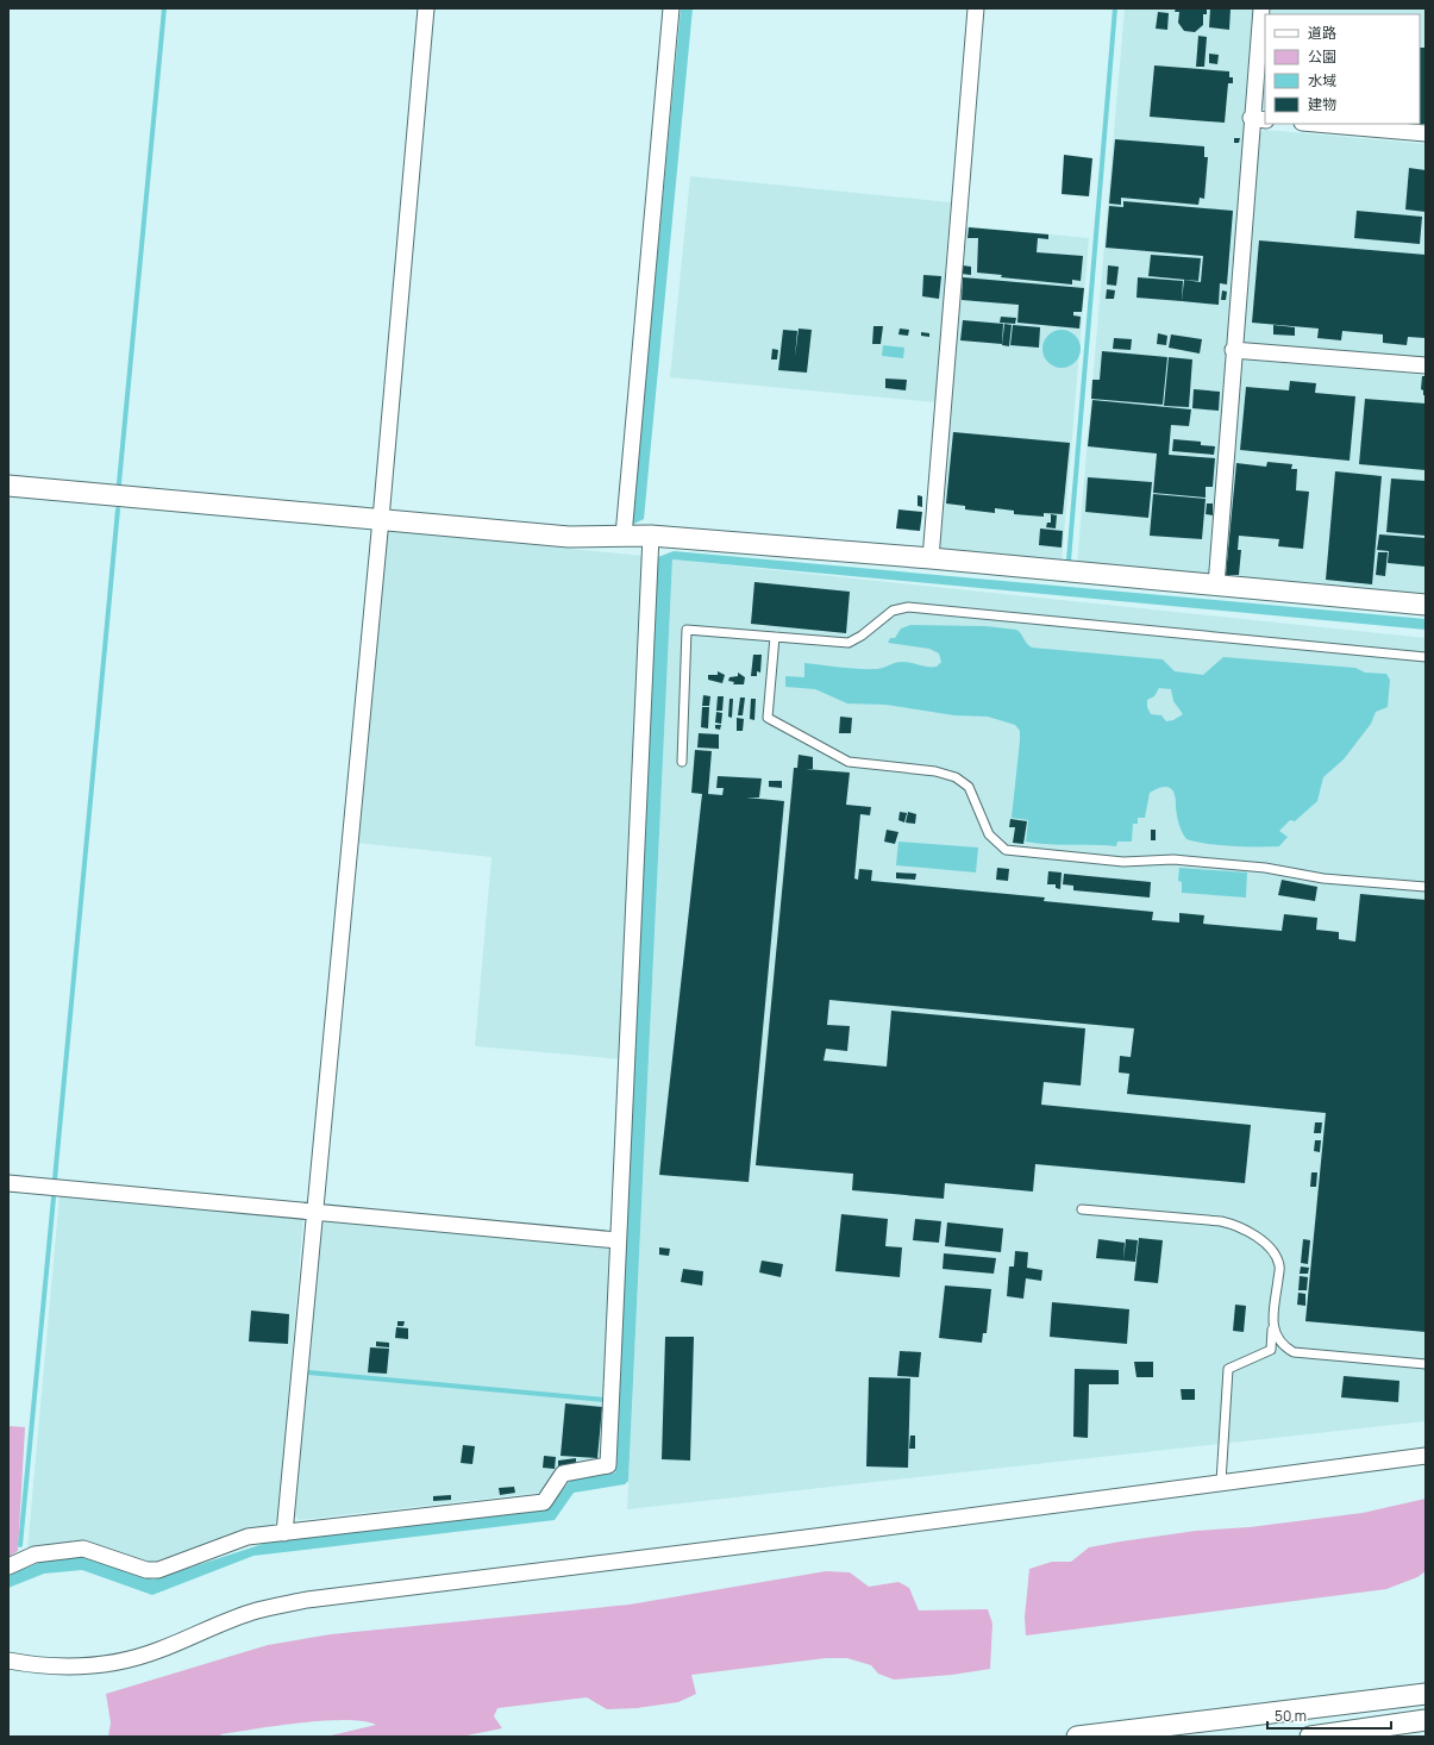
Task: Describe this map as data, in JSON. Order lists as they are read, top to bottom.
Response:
{
  "legend": [
    "道路",
    "公園",
    "水域",
    "建物"
  ],
  "scale_bar": "50 m"
}
